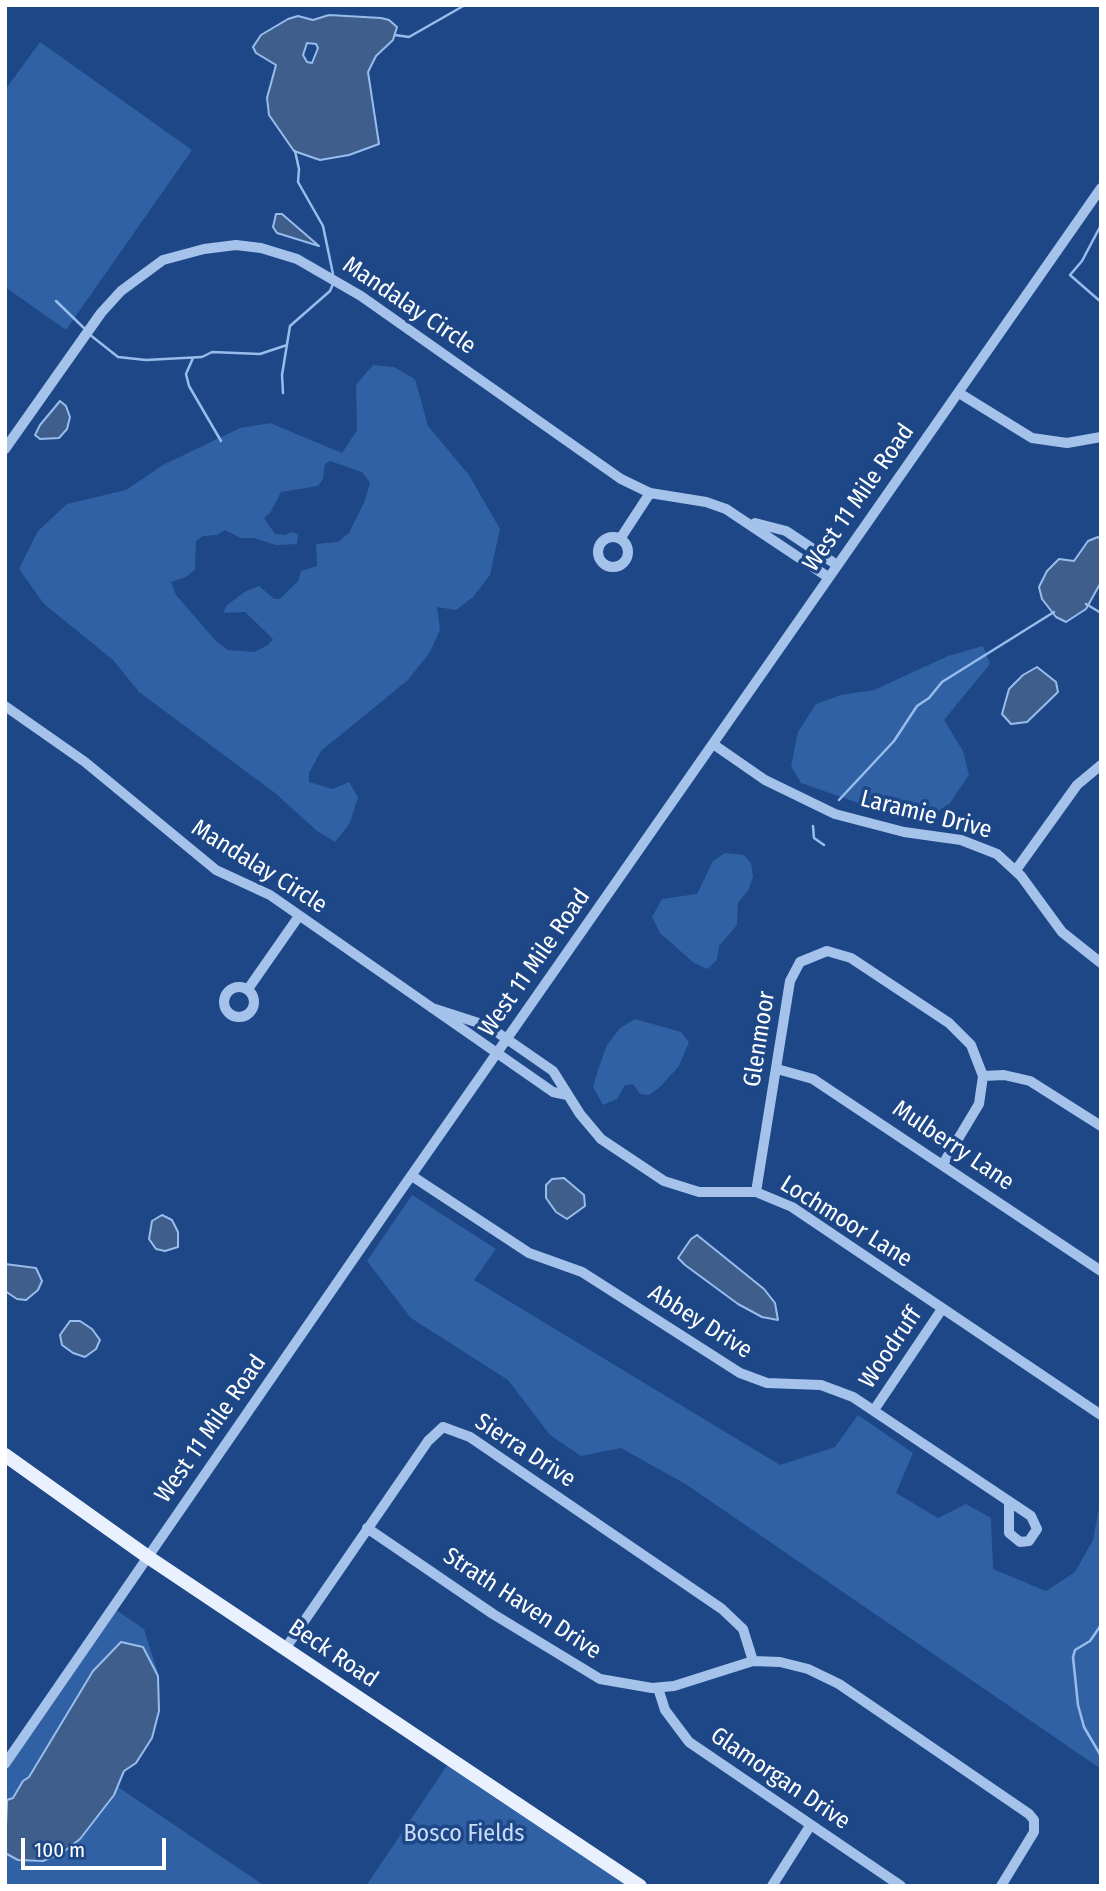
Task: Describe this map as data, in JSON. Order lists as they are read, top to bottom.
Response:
{
  "streets": {
    "main road": ["Beck Road"],
    "street": [
      "Mandalay Circle",
      "West 11 Mile Road",
      "Laramie Drive",
      "Glenmoor",
      "Mulberry Lane",
      "Lochmoor Lane",
      "Abbey Drive",
      "Woodruff",
      "Sierra Drive",
      "Strath Haven Drive",
      "Glamorgan Drive"
    ]
  },
  "crossings": [
    ["Mandalay Circle", "West 11 Mile Road"],
    ["Mandalay Circle", "Lochmoor Lane"],
    ["West 11 Mile Road", "Laramie Drive"],
    ["West 11 Mile Road", "Lochmoor Lane"],
    ["West 11 Mile Road", "Abbey Drive"],
    ["West 11 Mile Road", "Beck Road"],
    ["Glenmoor", "Mulberry Lane"],
    ["Glenmoor", "Lochmoor Lane"],
    ["Lochmoor Lane", "Woodruff"],
    ["Abbey Drive", "Woodruff"],
    ["Sierra Drive", "Strath Haven Drive"],
    ["Sierra Drive", "Beck Road"],
    ["Strath Haven Drive", "Glamorgan Drive"]
  ],
  "parks": ["Bosco Fields"],
  "scale_bar": "100 m"
}
